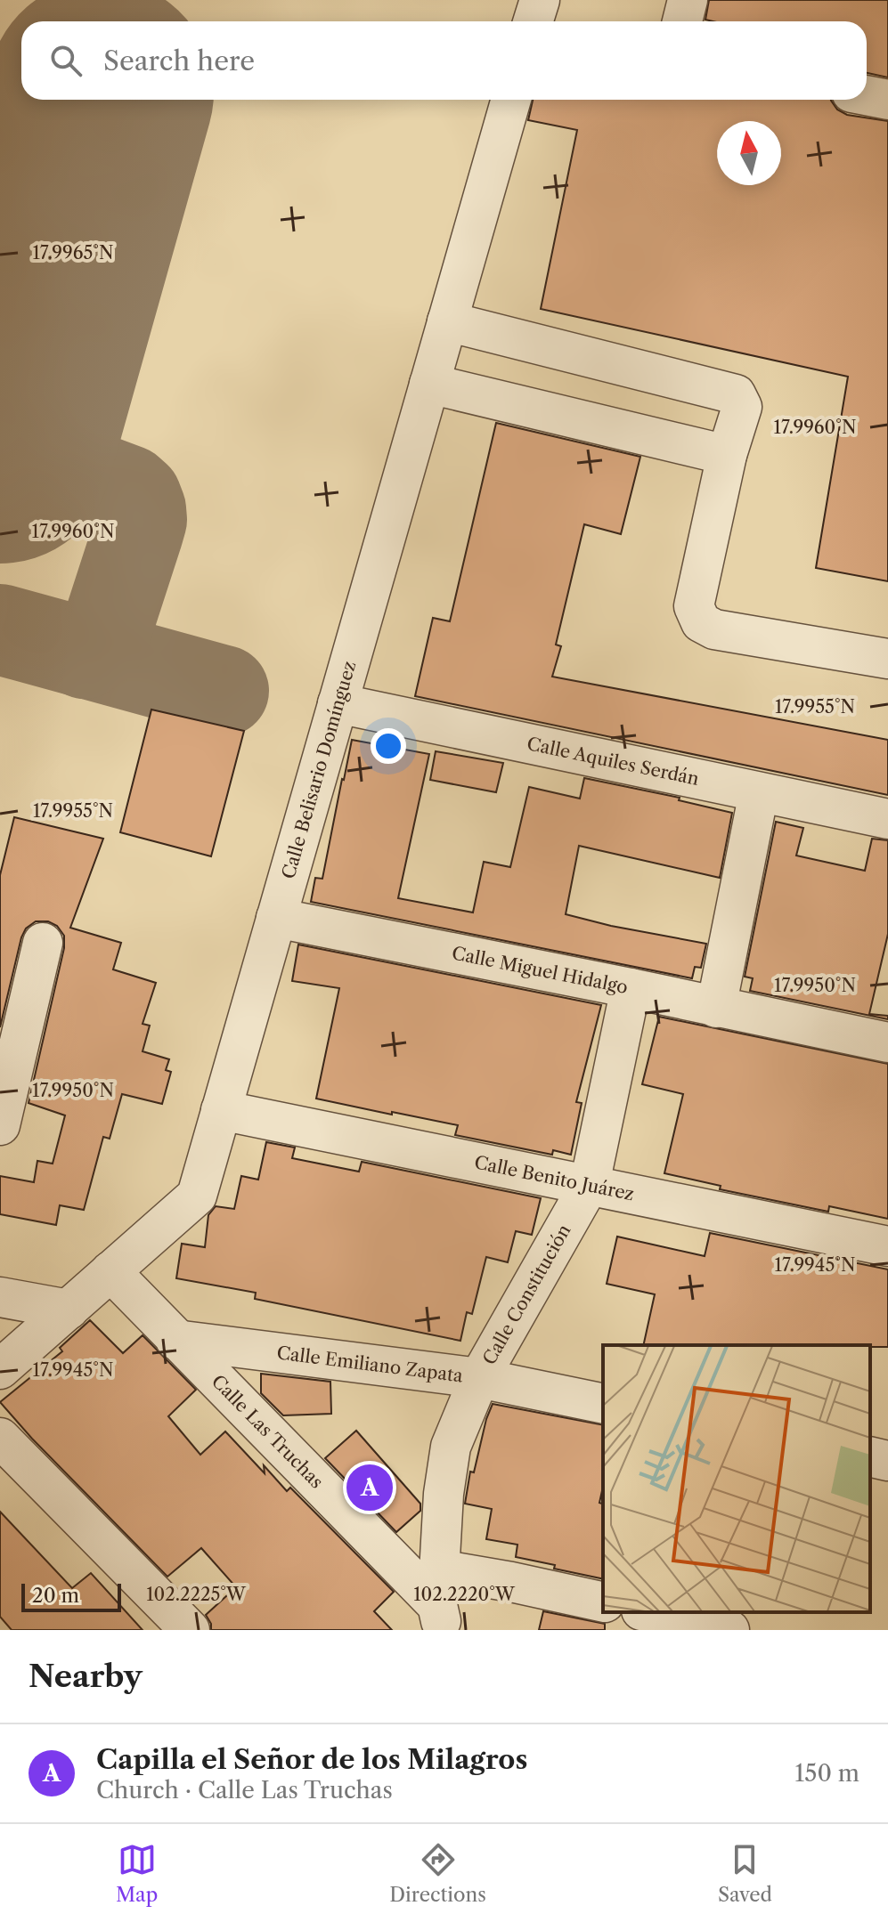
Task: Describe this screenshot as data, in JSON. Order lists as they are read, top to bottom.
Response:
{
  "streets": {
    "street": [
      "Calle Aquiles Serdán",
      "Calle Belisario Domínguez",
      "Calle Miguel Hidalgo",
      "Calle Benito Juárez",
      "Calle Constitución",
      "Calle Emiliano Zapata",
      "Calle Las Truchas"
    ]
  },
  "crossings": [
    ["Calle Aquiles Serdán", "Calle Belisario Domínguez"],
    ["Calle Belisario Domínguez", "Calle Miguel Hidalgo"],
    ["Calle Belisario Domínguez", "Calle Benito Juárez"],
    ["Calle Belisario Domínguez", "Calle Las Truchas"],
    ["Calle Miguel Hidalgo", "Calle Constitución"],
    ["Calle Benito Juárez", "Calle Constitución"],
    ["Calle Constitución", "Calle Emiliano Zapata"],
    ["Calle Constitución", "Calle Las Truchas"],
    ["Calle Emiliano Zapata", "Calle Las Truchas"]
  ],
  "scale_bar": "20 m",
  "north": "top",
  "page": {
    "search": "Search here",
    "pins": "A",
    "scale": "20 m",
    "heading": "Nearby",
    "list": [
      {
        "mark": "A",
        "name": "Capilla el Señor de los Milagros",
        "note": "Church · Calle Las Truchas",
        "value": "150 m"
      }
    ],
    "nav": ["Map", "Directions", "Saved"]
  },
  "coordinates": [
    "17.9965°N",
    "17.9960°N",
    "17.9955°N",
    "17.9950°N",
    "17.9945°N",
    "102.2225°W",
    "102.2220°W"
  ]
}
